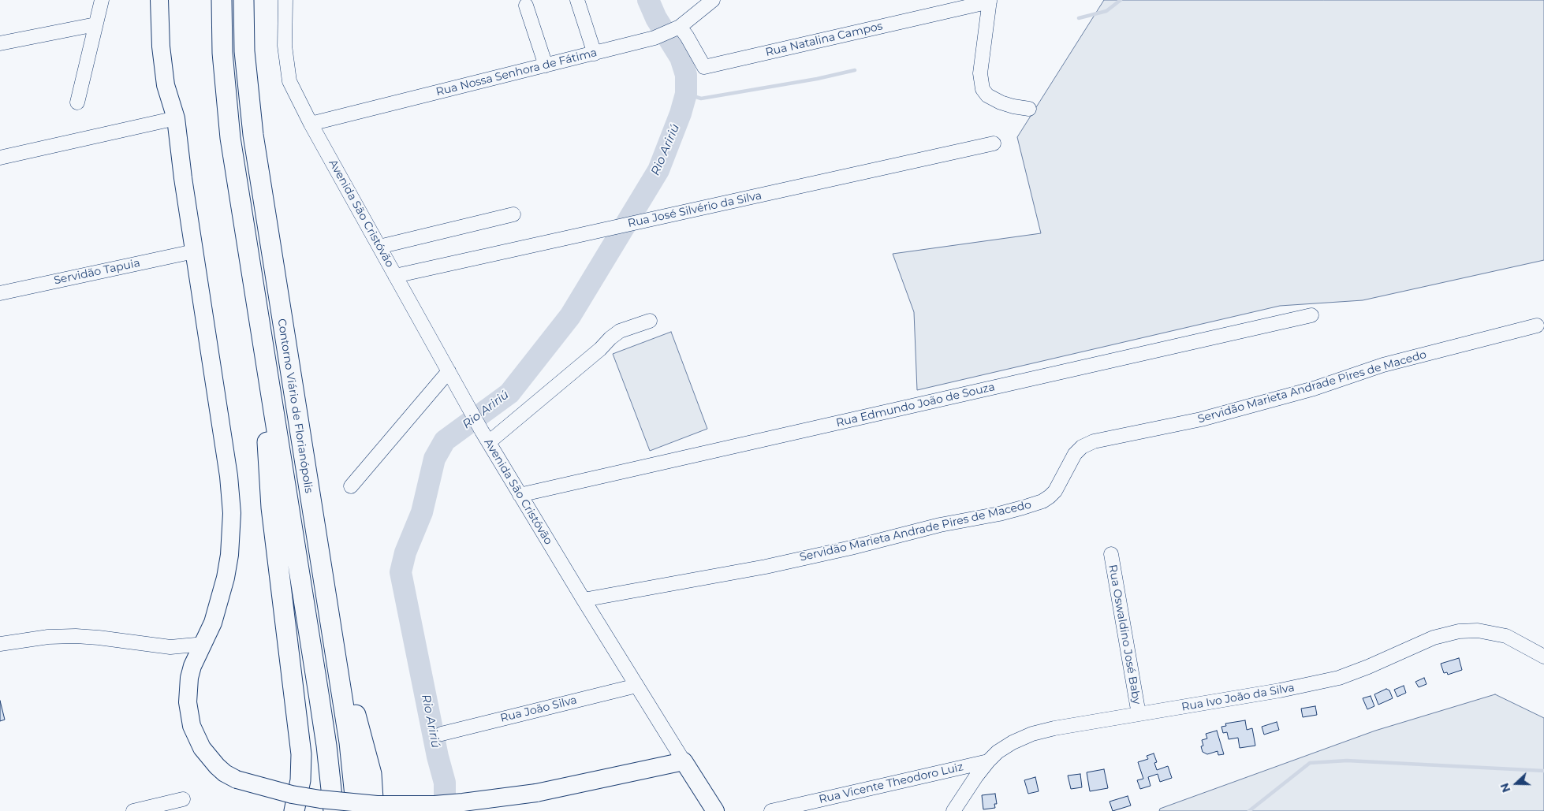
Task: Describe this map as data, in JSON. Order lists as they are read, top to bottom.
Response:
{
  "streets": {
    "highway": ["Contorno Viário de Florianópolis"],
    "main road": ["Avenida São Cristóvão"],
    "street": [
      "Rua Natalina Campos",
      "Rua Nossa Senhora de Fátima",
      "Rua José Silvério da Silva",
      "Servidão Tapuia",
      "Servidão Marieta Andrade Pires de Macedo",
      "Rua Edmundo João de Souza",
      "Rua Oswaldino José Baby",
      "Rua Ivo João da Silva",
      "Rua João Silva",
      "Rua Vicente Theodoro Luiz"
    ]
  },
  "crossings": [
    ["Rua Natalina Campos", "Rua Nossa Senhora de Fátima"],
    ["Rua Nossa Senhora de Fátima", "Avenida São Cristóvão"],
    ["Rua José Silvério da Silva", "Avenida São Cristóvão"],
    ["Avenida São Cristóvão", "Servidão Marieta Andrade Pires de Macedo"],
    ["Avenida São Cristóvão", "Rua Edmundo João de Souza"],
    ["Avenida São Cristóvão", "Rua João Silva"],
    ["Rua Oswaldino José Baby", "Rua Ivo João da Silva"],
    ["Rua Ivo João da Silva", "Rua Vicente Theodoro Luiz"]
  ],
  "water": ["Rio Aririú"],
  "north": "left"
}
